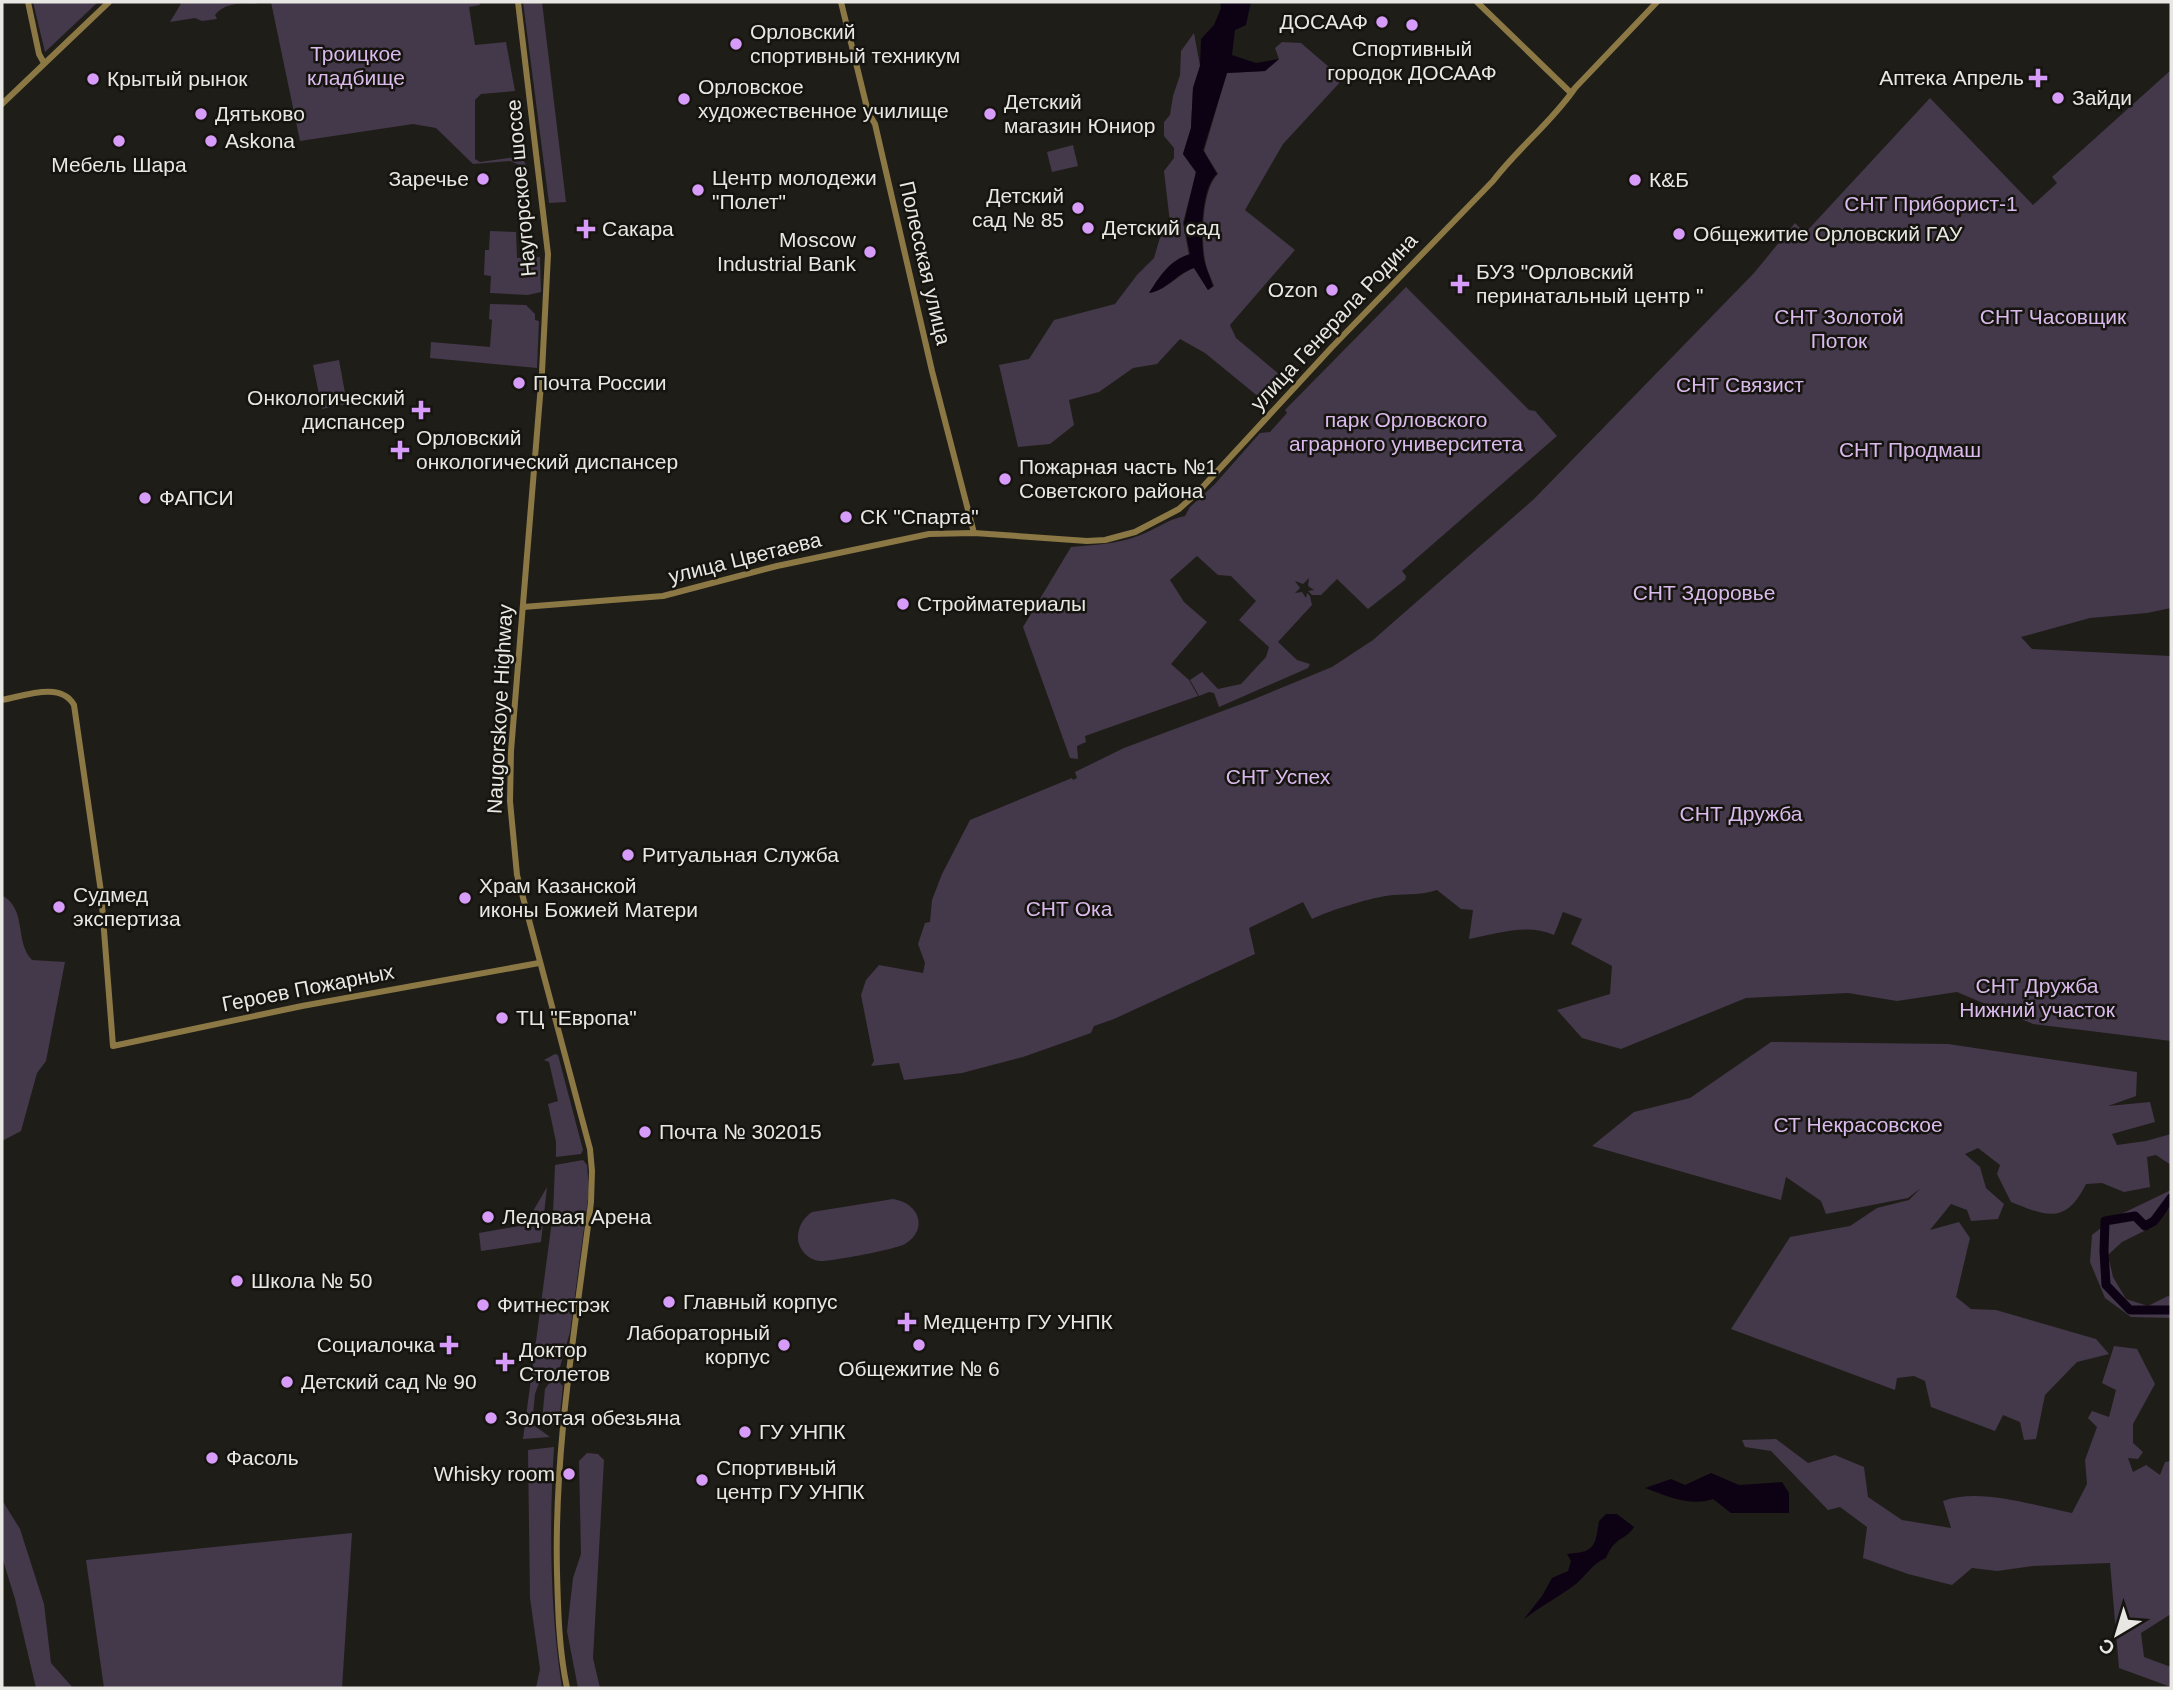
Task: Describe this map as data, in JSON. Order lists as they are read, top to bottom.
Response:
{
  "streets": {
    "main road": [
      "Полесская улица",
      "улица Генерала Родина",
      "улица Цветаева",
      "Naugorskoye Highway",
      "Героев Пожарных"
    ]
  },
  "crossings": [
    ["Полесская улица", "улица Генерала Родина"],
    ["Полесская улица", "улица Цветаева"],
    ["улица Генерала Родина", "улица Цветаева"],
    ["улица Цветаева", "Naugorskoye Highway"],
    ["Naugorskoye Highway", "Героев Пожарных"]
  ],
  "parks": [
    "Троицкое кладбище",
    "СНТ Приборист-1",
    "СНТ Золотой Поток",
    "СНТ Часовщик",
    "СНТ Связист",
    "парк Орловского аграрного университета",
    "СНТ Продмаш",
    "СНТ Здоровье",
    "СНТ Успех",
    "СНТ Дружба",
    "СНТ Ока",
    "СНТ Дружба Нижний участок",
    "СТ Некрасовское"
  ],
  "places": {
    "other": [
      "ДОСААФ",
      "Спортивный городок ДОСААФ",
      "Орловский спортивный техникум",
      "Крытый рынок",
      "Зайди",
      "Орловское художественное училище",
      "Дятьково",
      "Детский магазин Юниор",
      "Мебель Шара",
      "Askona",
      "Заречье",
      "К&Б",
      "Центр молодежи \"Полет\"",
      "Детский сад № 85",
      "Детский сад",
      "Общежитие Орловский ГАУ",
      "Moscow Industrial Bank",
      "Ozon",
      "Почта России",
      "Пожарная часть №1 Советского района",
      "ФАПСИ",
      "СК \"Спарта\"",
      "Стройматериалы",
      "Ритуальная Служба",
      "Храм Казанской иконы Божией Матери",
      "Судмед экспертиза",
      "ТЦ \"Европа\"",
      "Почта № 302015",
      "Ледовая Арена",
      "Школа № 50",
      "Главный корпус",
      "Фитнестрэк",
      "Лабораторный корпус",
      "Общежитие № 6",
      "Детский сад № 90",
      "Золотая обезьяна",
      "ГУ УНПК",
      "Фасоль",
      "Whisky room",
      "Спортивный центр ГУ УНПК"
    ],
    "health": [
      "Аптека Апрель",
      "Сакара",
      "БУЗ \"Орловский перинатальный центр \"",
      "Онкологический диспансер",
      "Орловский онкологический диспансер",
      "Медцентр ГУ УНПК",
      "Социалочка",
      "Доктор Столетов"
    ]
  },
  "north": "bottom left"
}
